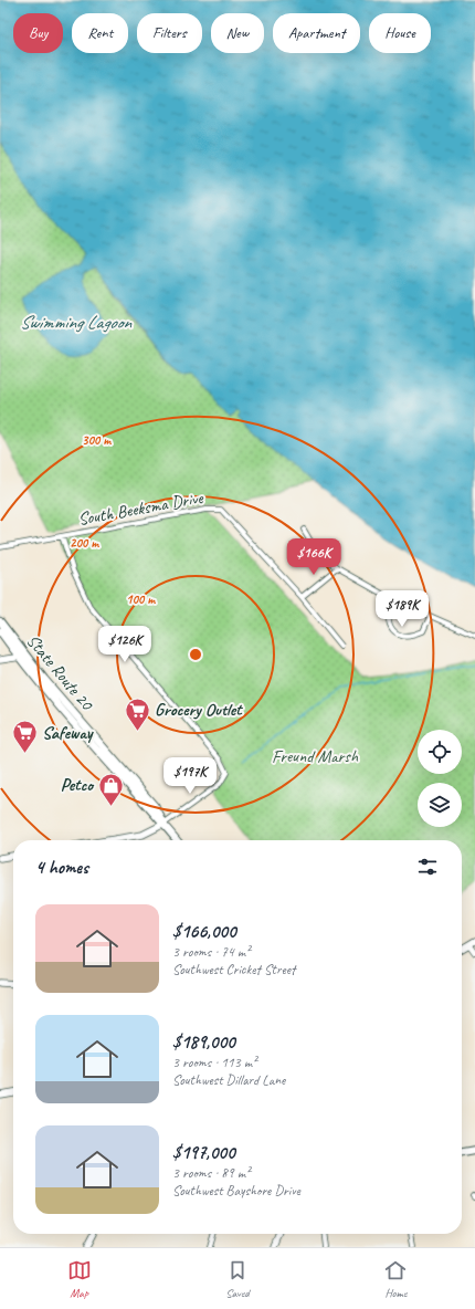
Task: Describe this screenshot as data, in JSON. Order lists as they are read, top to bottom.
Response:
{
  "streets": {
    "main road": ["State Route 20"],
    "street": ["South Beeksma Drive"]
  },
  "water": ["Swimming Lagoon"],
  "parks": ["Freund Marsh"],
  "places": {
    "supermarket": ["Grocery Outlet", "Safeway"],
    "shop": ["Petco"]
  },
  "page": {
    "chip": [
      "Buy",
      "Rent",
      "Filters",
      "New",
      "Apartment",
      "House"
    ],
    "price": [
      "$166K",
      "$189K",
      "$126K",
      "$197K"
    ],
    "heading": "4 homes",
    "list": [
      {
        "name": "$166,000",
        "note": "3 rooms · 74 m² · Southwest Cricket Street"
      },
      {
        "name": "$189,000",
        "note": "3 rooms · 113 m² · Southwest Dillard Lane"
      },
      {
        "name": "$197,000",
        "note": "3 rooms · 89 m² · Southwest Bayshore Drive"
      }
    ],
    "tabs": ["Map", "Saved", "Home"]
  },
  "rings": ["300 m", "200 m", "100 m"]
}
